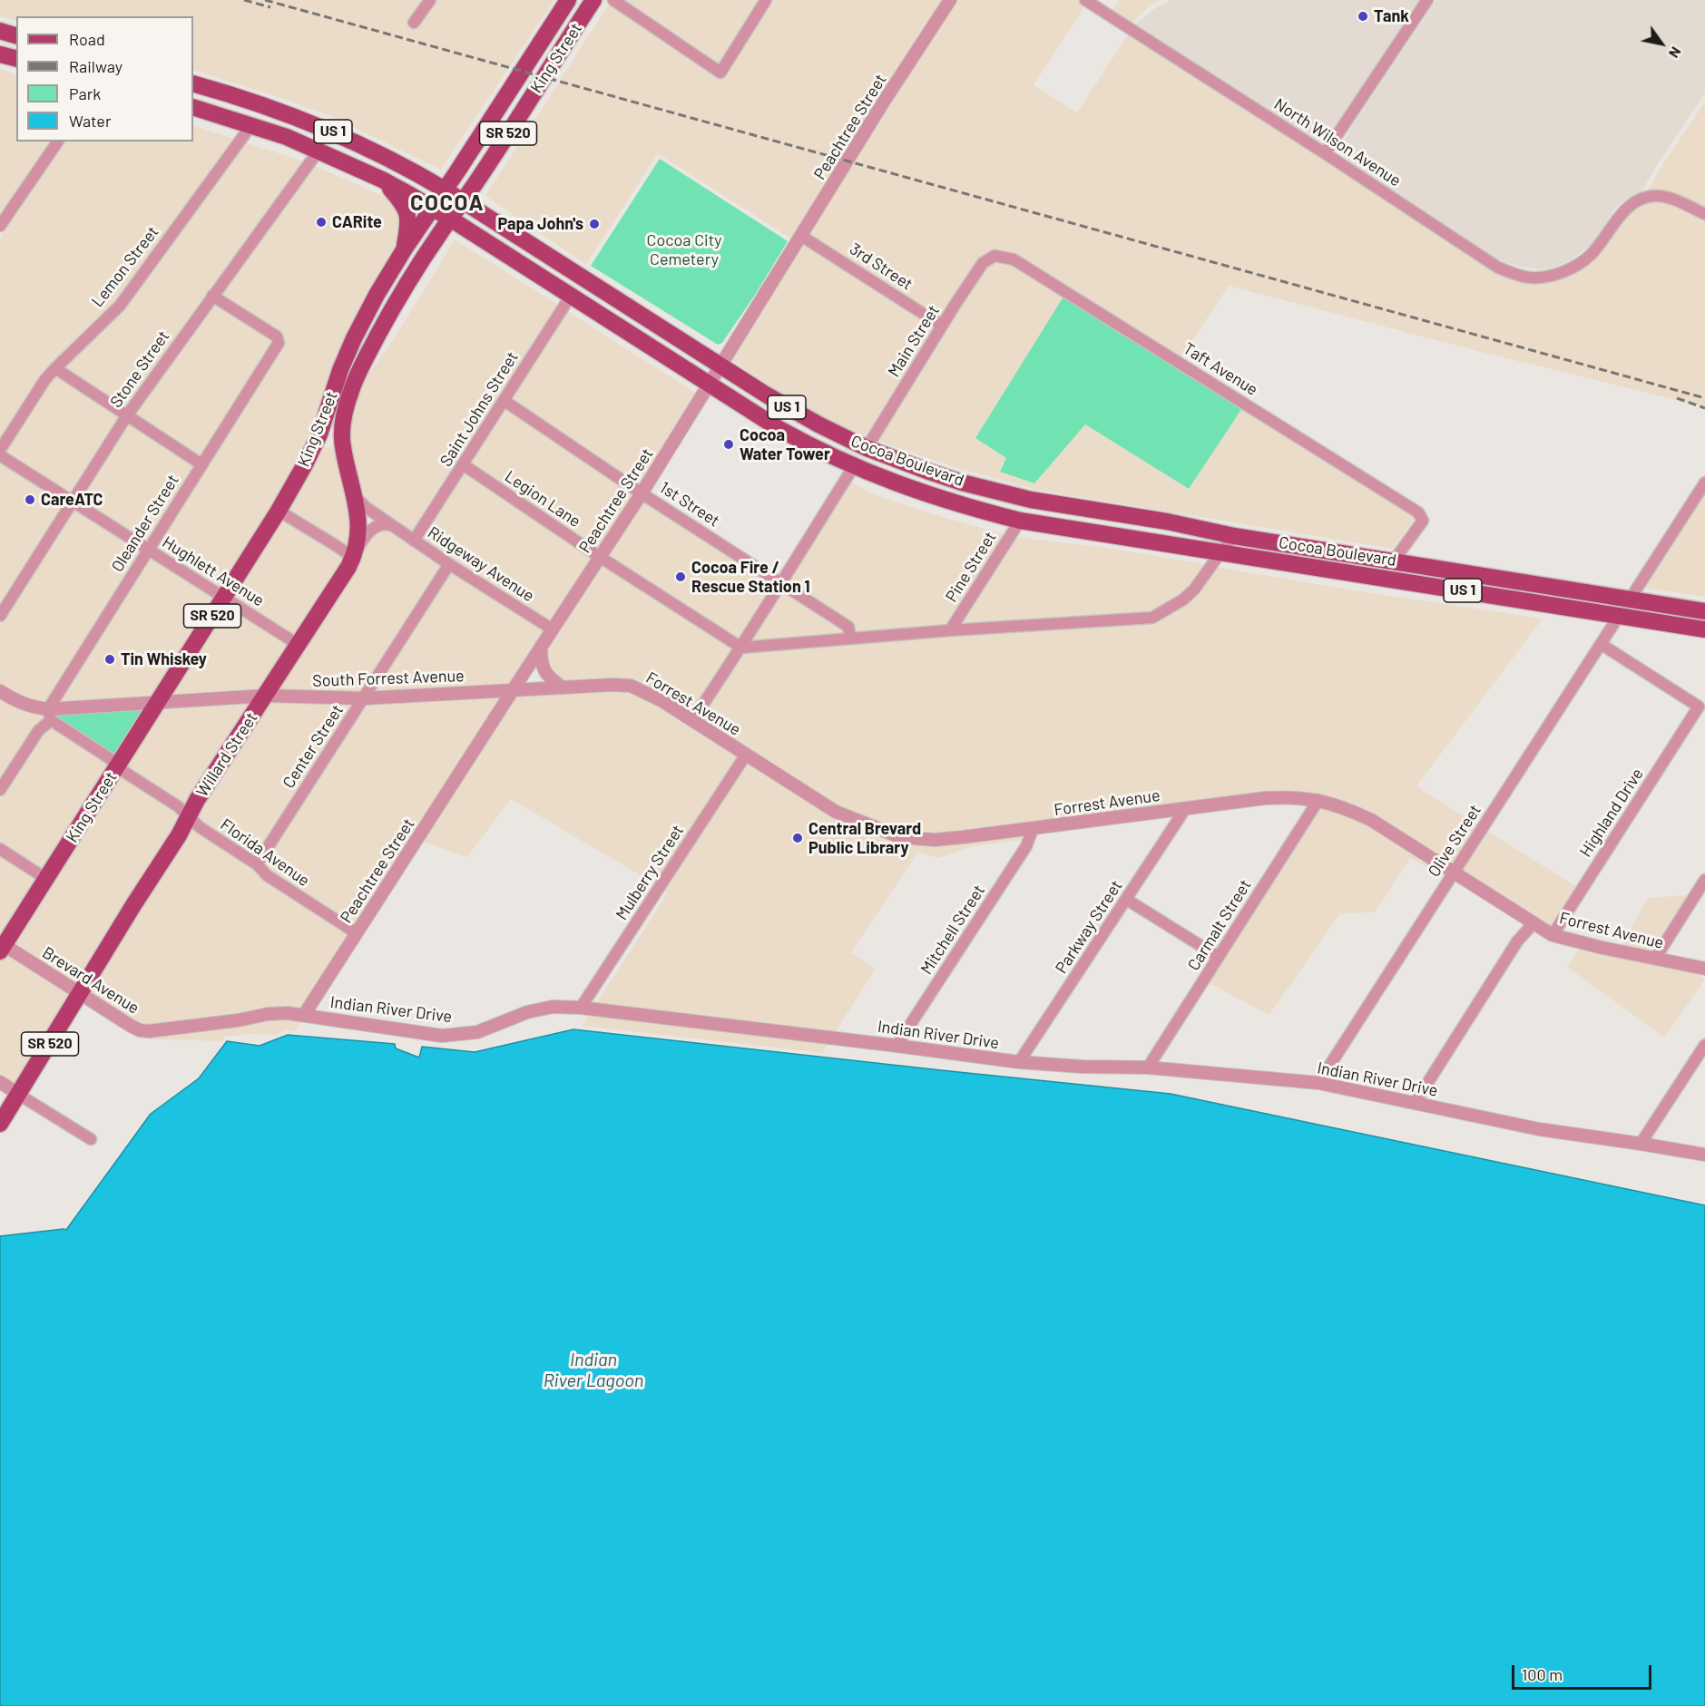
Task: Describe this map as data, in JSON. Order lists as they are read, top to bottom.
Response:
{
  "streets": {
    "main road": [
      "King Street",
      "US 1",
      "SR 520",
      "Cocoa Boulevard",
      "Willard Street"
    ],
    "street": [
      "Peachtree Street",
      "North Wilson Avenue",
      "Lemon Street",
      "3rd Street",
      "Main Street",
      "Stone Street",
      "Taft Avenue",
      "Saint Johns Street",
      "Legion Lane",
      "1st Street",
      "Oleander Street",
      "Ridgeway Avenue",
      "Pine Street",
      "Hughlett Avenue",
      "South Forrest Avenue",
      "Forrest Avenue",
      "Center Street",
      "Highland Drive",
      "Olive Street",
      "Florida Avenue",
      "Mulberry Street",
      "Carmalt Street",
      "Parkway Street",
      "Mitchell Street",
      "Brevard Avenue",
      "Indian River Drive"
    ]
  },
  "crossings": [
    ["King Street", "SR 520"],
    ["King Street", "Cocoa Boulevard"],
    ["King Street", "Hughlett Avenue"],
    ["King Street", "South Forrest Avenue"],
    ["King Street", "Willard Street"],
    ["King Street", "Florida Avenue"],
    ["Peachtree Street", "3rd Street"],
    ["Peachtree Street", "Cocoa Boulevard"],
    ["Peachtree Street", "Legion Lane"],
    ["Peachtree Street", "1st Street"],
    ["Peachtree Street", "Ridgeway Avenue"],
    ["Peachtree Street", "South Forrest Avenue"],
    ["Peachtree Street", "Forrest Avenue"],
    ["Peachtree Street", "Florida Avenue"],
    ["Peachtree Street", "Indian River Drive"],
    ["SR 520", "Brevard Avenue"],
    ["Lemon Street", "Cocoa Boulevard"],
    ["3rd Street", "Main Street"],
    ["Main Street", "Taft Avenue"],
    ["Main Street", "Cocoa Boulevard"],
    ["Stone Street", "Cocoa Boulevard"],
    ["Stone Street", "Oleander Street"],
    ["Stone Street", "Hughlett Avenue"],
    ["Taft Avenue", "Cocoa Boulevard"],
    ["Saint Johns Street", "Cocoa Boulevard"],
    ["Saint Johns Street", "Legion Lane"],
    ["Saint Johns Street", "1st Street"],
    ["Saint Johns Street", "Ridgeway Avenue"],
    ["Cocoa Boulevard", "Pine Street"],
    ["Cocoa Boulevard", "Olive Street"],
    ["Oleander Street", "Hughlett Avenue"],
    ["Oleander Street", "South Forrest Avenue"],
    ["Oleander Street", "Florida Avenue"],
    ["Ridgeway Avenue", "Center Street"],
    ["Ridgeway Avenue", "Willard Street"],
    ["Hughlett Avenue", "Willard Street"],
    ["South Forrest Avenue", "Forrest Avenue"],
    ["South Forrest Avenue", "Center Street"],
    ["South Forrest Avenue", "Willard Street"],
    ["South Forrest Avenue", "Florida Avenue"],
    ["Forrest Avenue", "Highland Drive"],
    ["Forrest Avenue", "Olive Street"],
    ["Forrest Avenue", "Mulberry Street"],
    ["Forrest Avenue", "Carmalt Street"],
    ["Forrest Avenue", "Parkway Street"],
    ["Forrest Avenue", "Mitchell Street"],
    ["Center Street", "Florida Avenue"],
    ["Willard Street", "Florida Avenue"],
    ["Willard Street", "Brevard Avenue"],
    ["Highland Drive", "Olive Street"],
    ["Olive Street", "Indian River Drive"],
    ["Mulberry Street", "Indian River Drive"],
    ["Carmalt Street", "Indian River Drive"],
    ["Parkway Street", "Indian River Drive"],
    ["Mitchell Street", "Indian River Drive"],
    ["Brevard Avenue", "Indian River Drive"]
  ],
  "districts": ["COCOA"],
  "water": ["Indian River Lagoon"],
  "parks": ["Cocoa City Cemetery"],
  "places": [
    "Tank",
    "CARite",
    "Papa John's",
    "Cocoa Water Tower",
    "CareATC",
    "Cocoa Fire / Rescue Station 1",
    "Tin Whiskey",
    "Central Brevard Public Library"
  ],
  "legend": [
    "Road",
    "Railway",
    "Park",
    "Water"
  ],
  "scale_bar": "100 m",
  "north": "bottom right"
}
